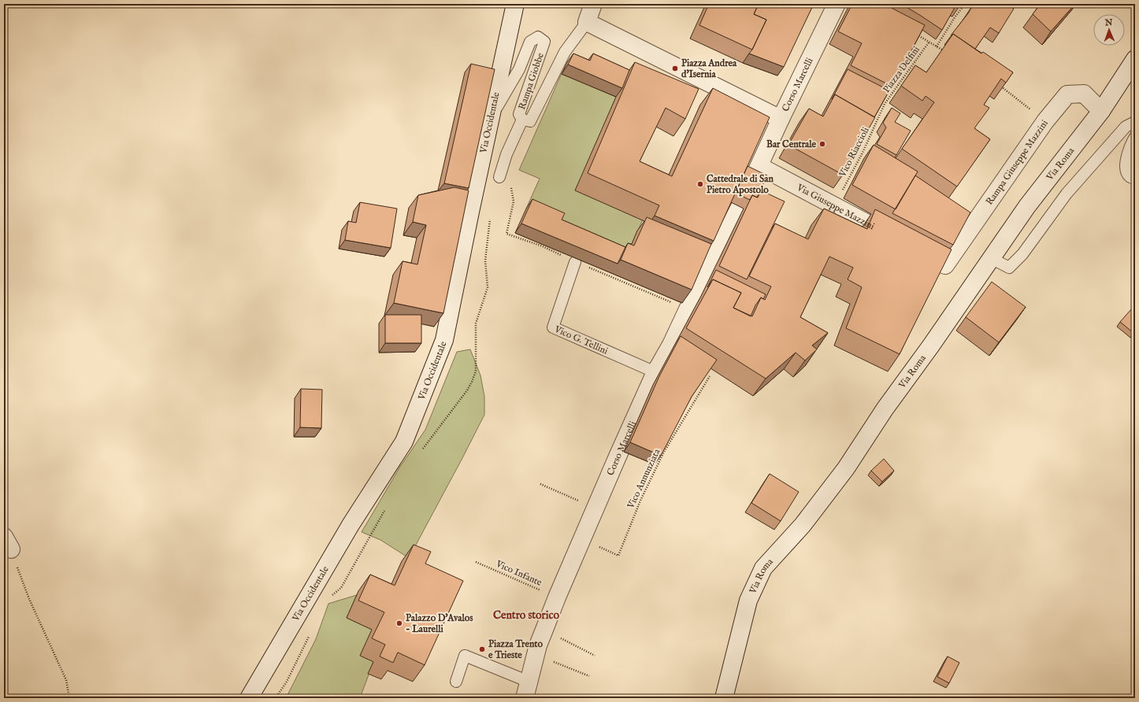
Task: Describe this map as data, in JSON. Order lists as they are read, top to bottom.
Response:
{
  "streets": {
    "main road": [
      "Corso Marcelli",
      "Via Occidentale",
      "Rampa Giuseppe Mazzini",
      "Via Roma",
      "Via Giuseppe Mazzini"
    ],
    "lane": ["Rampa Giobbe", "Vico G. Tellini"],
    "path": [
      "Piazza Delfini",
      "Vico Riaccioli",
      "Vico Annunziata",
      "Vico Infante"
    ]
  },
  "crossings": [
    ["Piazza Delfini", "Vico Riaccioli"],
    ["Rampa Giobbe", "Via Occidentale"],
    ["Corso Marcelli", "Via Giuseppe Mazzini"],
    ["Corso Marcelli", "Vico G. Tellini"],
    ["Corso Marcelli", "Vico Annunziata"],
    ["Corso Marcelli", "Vico Infante"],
    ["Vico Riaccioli", "Via Giuseppe Mazzini"],
    ["Rampa Giuseppe Mazzini", "Via Roma"],
    ["Rampa Giuseppe Mazzini", "Via Giuseppe Mazzini"]
  ],
  "districts": ["Centro storico"],
  "places": [
    "Piazza Andrea d'Isernia",
    "Bar Centrale",
    "Cattedrale di San Pietro Apostolo",
    "Palazzo D'Avalos - Laurelli",
    "Piazza Trento e Trieste"
  ],
  "north": "top"
}
